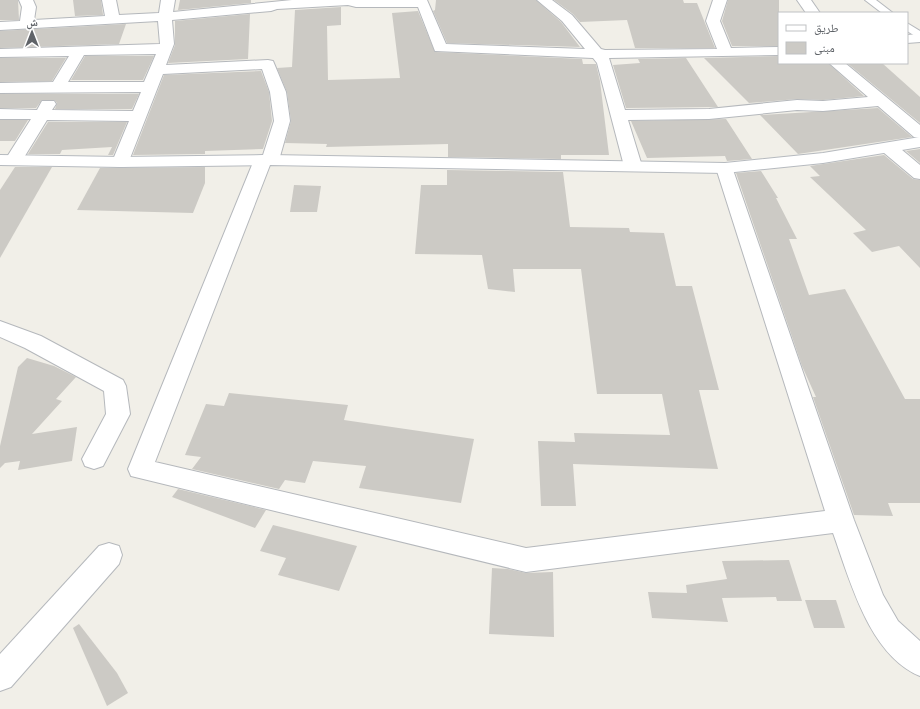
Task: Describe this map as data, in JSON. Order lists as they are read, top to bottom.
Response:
{
  "legend": ["طريق", "مبنى"],
  "north": "top"
}
